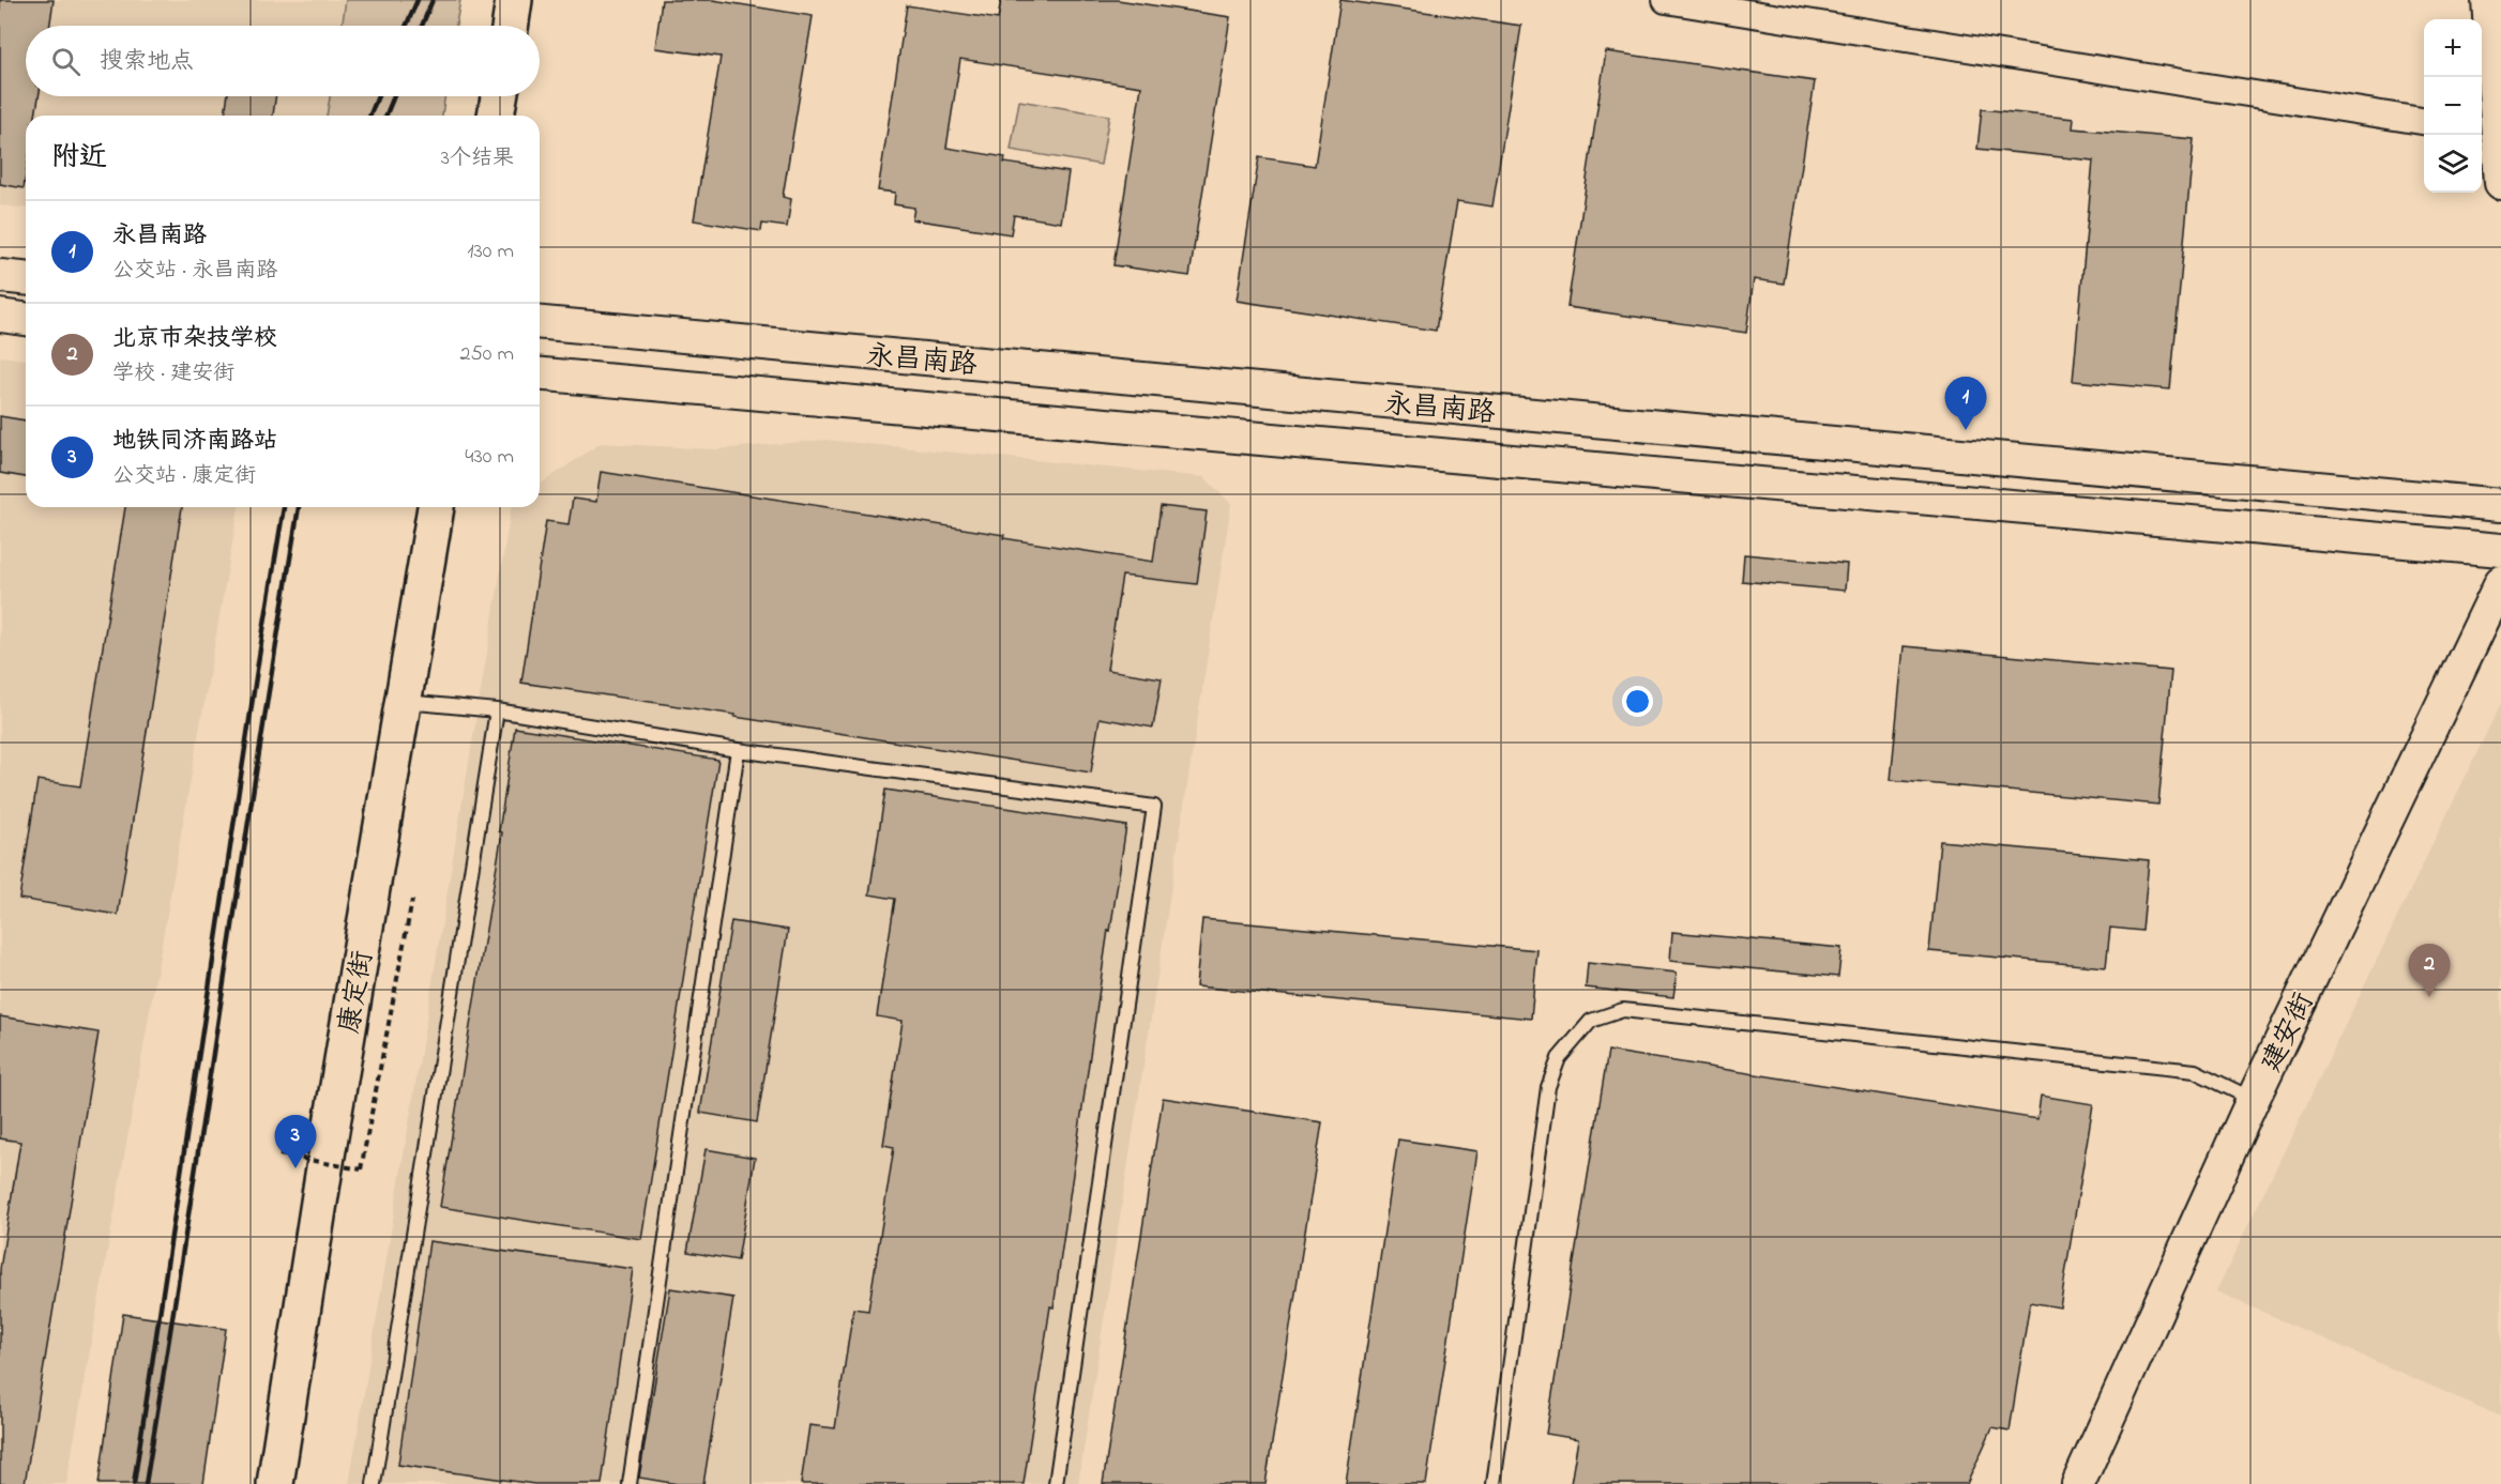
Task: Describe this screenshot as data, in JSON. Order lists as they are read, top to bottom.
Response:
{
  "streets": {
    "main road": ["康定街"],
    "street": ["永昌南路", "建安街"]
  },
  "page": {
    "map_buttons": ["+", "−"],
    "search": "搜索地点",
    "heading": ["附近", "3个结果"],
    "list": [
      {
        "mark": "1",
        "name": "永昌南路",
        "note": "公交站 · 永昌南路",
        "value": "130 m"
      },
      {
        "mark": "2",
        "name": "北京市杂技学校",
        "note": "学校 · 建安街",
        "value": "250 m"
      },
      {
        "mark": "3",
        "name": "地铁同济南路站",
        "note": "公交站 · 康定街",
        "value": "430 m"
      }
    ],
    "pins": ["1", "2", "3"]
  }
}
